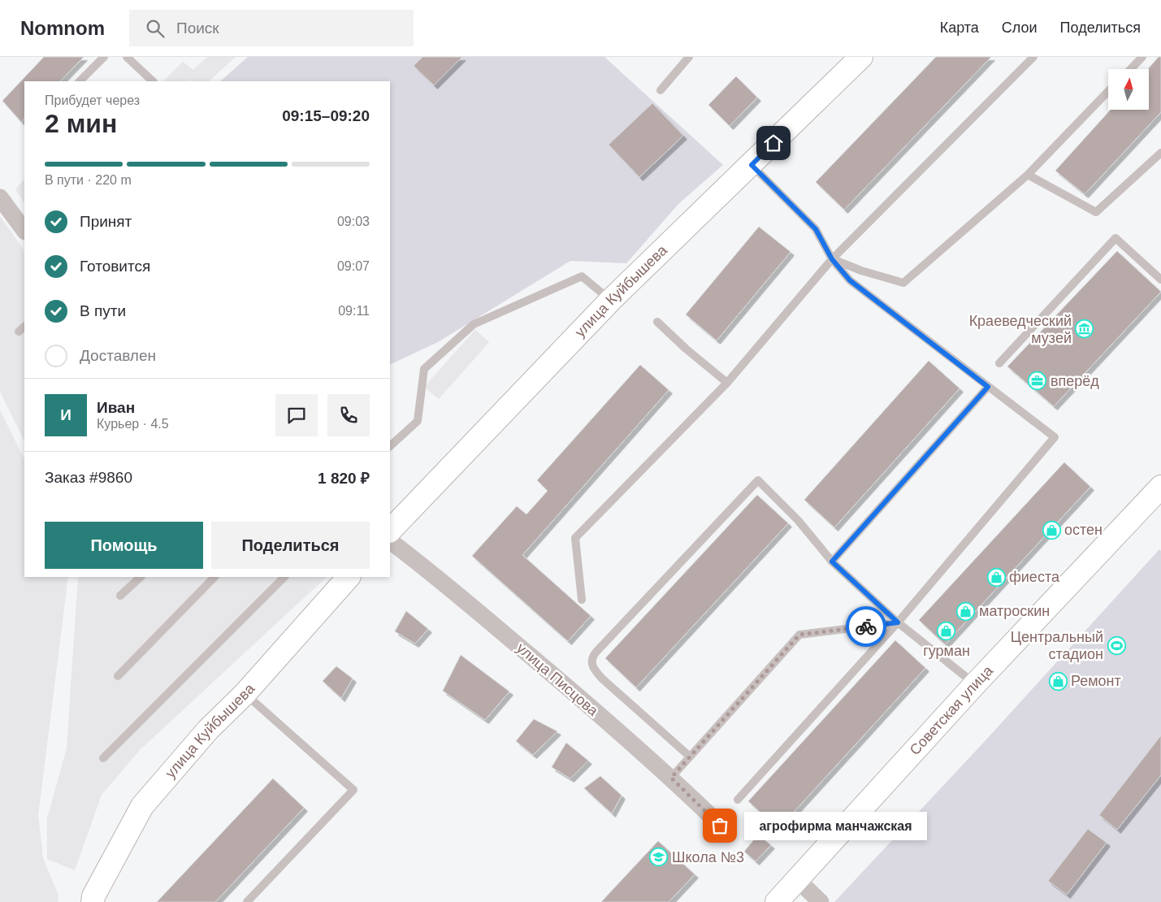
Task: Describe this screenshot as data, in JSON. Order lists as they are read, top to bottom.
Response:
{
  "streets": {
    "main road": ["улица Куйбышева", "Советская улица"],
    "street": ["улица Писцова"]
  },
  "places": {
    "museum": ["Краеведческий музей"],
    "office": ["вперёд"],
    "shop": [
      "остен",
      "фиеста",
      "матроскин",
      "гурман",
      "Ремонт"
    ],
    "sports": ["Центральный стадион"],
    "other": ["агрофирма манчажская"],
    "school or university": ["Школа №3"]
  },
  "north": "top",
  "page": {
    "header": "Nomnom",
    "search": "Поиск",
    "nav": ["Карта", "Слои", "Поделиться"],
    "heading": ["2 мин", "Прибудет через", "09:15–09:20"],
    "panel": [
      "Иван",
      "Курьер · 4.5",
      "Заказ #9860",
      "1 820 ₽"
    ],
    "bar": "В пути · 220 m",
    "list": [
      ["Принят", "09:03"],
      ["Готовится", "09:07"],
      ["В пути", "09:11"],
      "Доставлен"
    ],
    "round": "И",
    "buttons": ["Помощь", "Поделиться"],
    "bubble": "агрофирма манчажская"
  }
}
